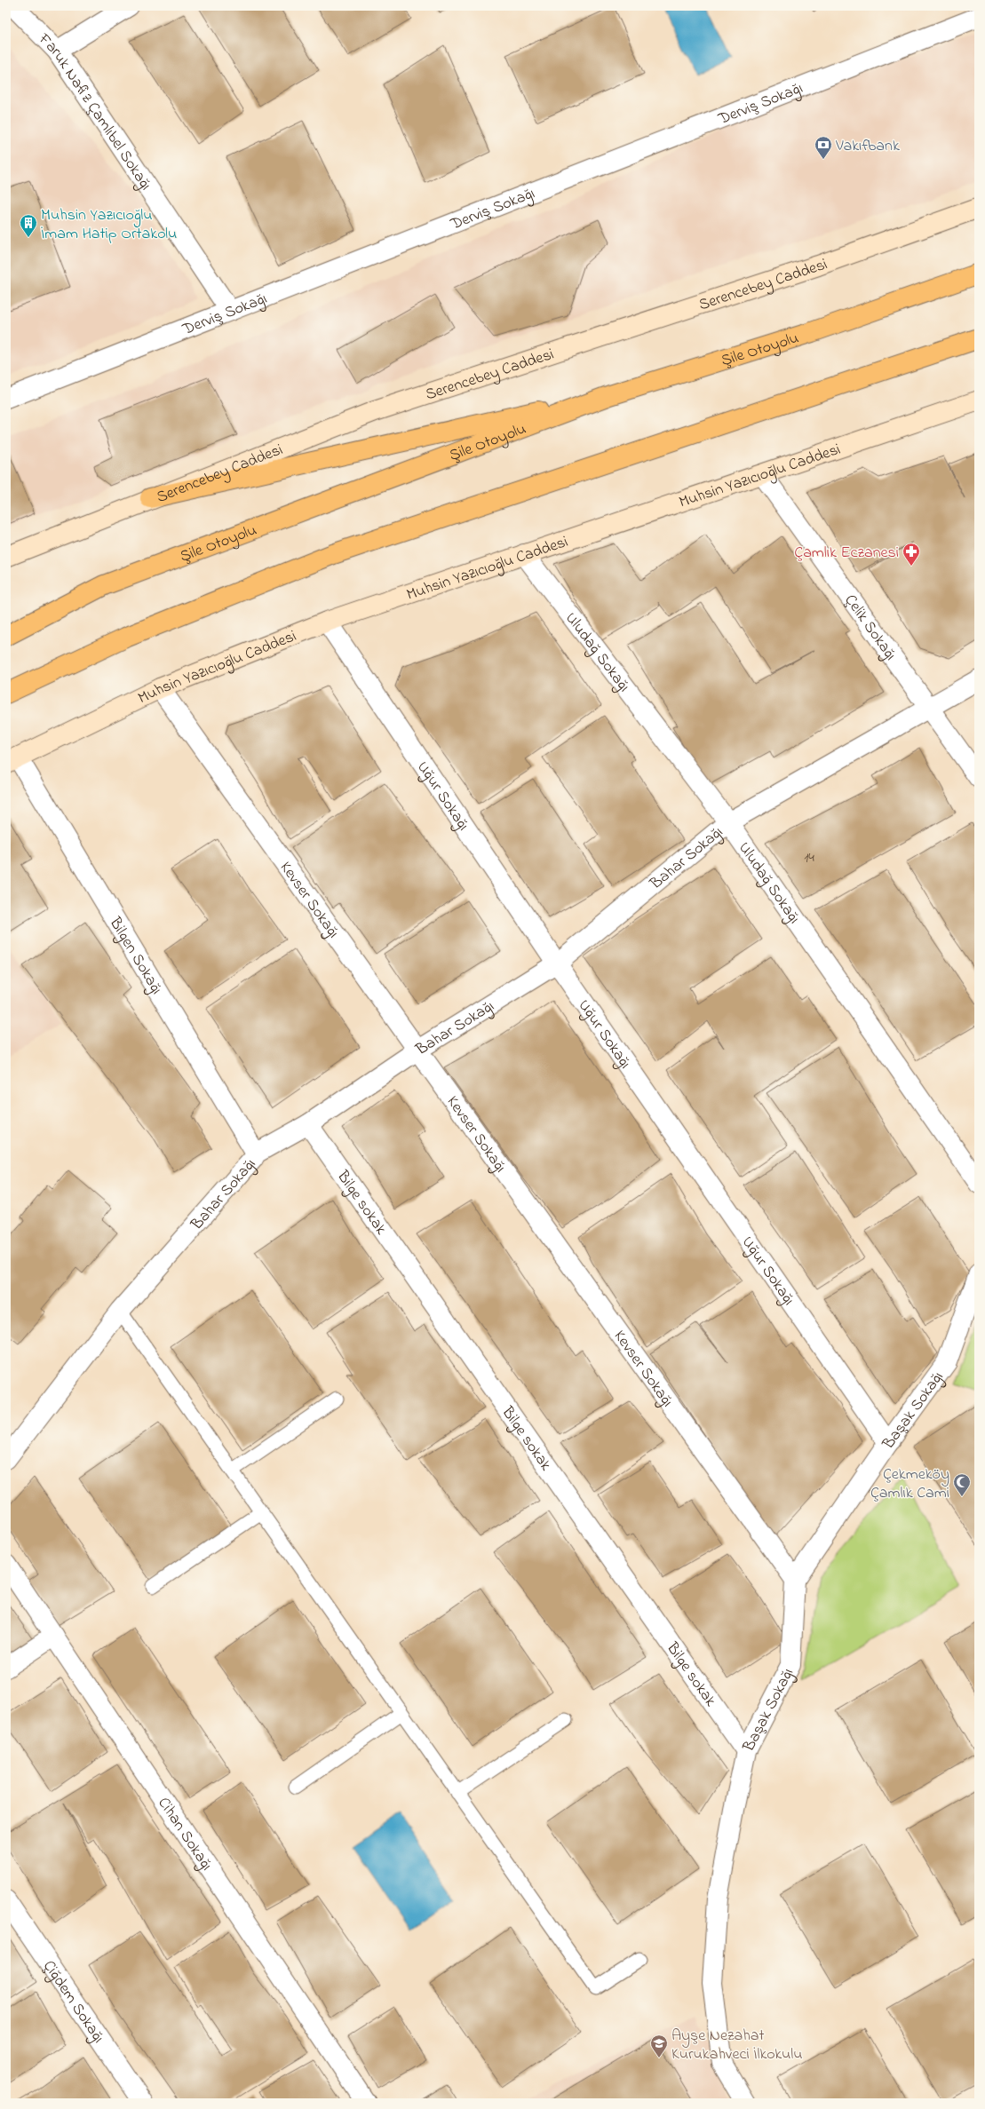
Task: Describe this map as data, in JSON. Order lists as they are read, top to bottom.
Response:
{
  "streets": {
    "highway": ["Şile Otoyolu"],
    "main road": ["Serencebey Caddesi", "Muhsin Yazıcıoğlu Caddesi"],
    "street": [
      "Derviş Sokağı",
      "Faruk Nafiz Çamlıbel Sokağı",
      "Çelik Sokağı",
      "Uludağ Sokağı",
      "Uğur Sokağı",
      "Bahar Sokağı",
      "Kevser Sokağı",
      "Bilgen Sokağı",
      "Bilge sokak",
      "Başak Sokağı",
      "Cihan Sokağı",
      "Çiğdem Sokağı"
    ]
  },
  "crossings": [
    ["Derviş Sokağı", "Faruk Nafiz Çamlıbel Sokağı"],
    ["Muhsin Yazıcıoğlu Caddesi", "Çelik Sokağı"],
    ["Muhsin Yazıcıoğlu Caddesi", "Uludağ Sokağı"],
    ["Muhsin Yazıcıoğlu Caddesi", "Uğur Sokağı"],
    ["Muhsin Yazıcıoğlu Caddesi", "Kevser Sokağı"],
    ["Muhsin Yazıcıoğlu Caddesi", "Bilgen Sokağı"],
    ["Çelik Sokağı", "Bahar Sokağı"],
    ["Uludağ Sokağı", "Bahar Sokağı"],
    ["Uğur Sokağı", "Bahar Sokağı"],
    ["Uğur Sokağı", "Başak Sokağı"],
    ["Bahar Sokağı", "Kevser Sokağı"],
    ["Bahar Sokağı", "Bilgen Sokağı"],
    ["Bahar Sokağı", "Bilge sokak"],
    ["Kevser Sokağı", "Başak Sokağı"],
    ["Bilge sokak", "Başak Sokağı"]
  ],
  "places": {
    "bank": ["Vakıfbank"],
    "building": ["Muhsin Yazıcıoğlu İmam Hatip Ortakolu"],
    "pharmacy": ["Çamlık Eczanesi"],
    "mosque": ["Çekmeköy Çamlık Cami"],
    "school or university": ["Ayşe Nezahat Kurukahveci İlkokulu"]
  },
  "house_numbers": ["14"]
}
